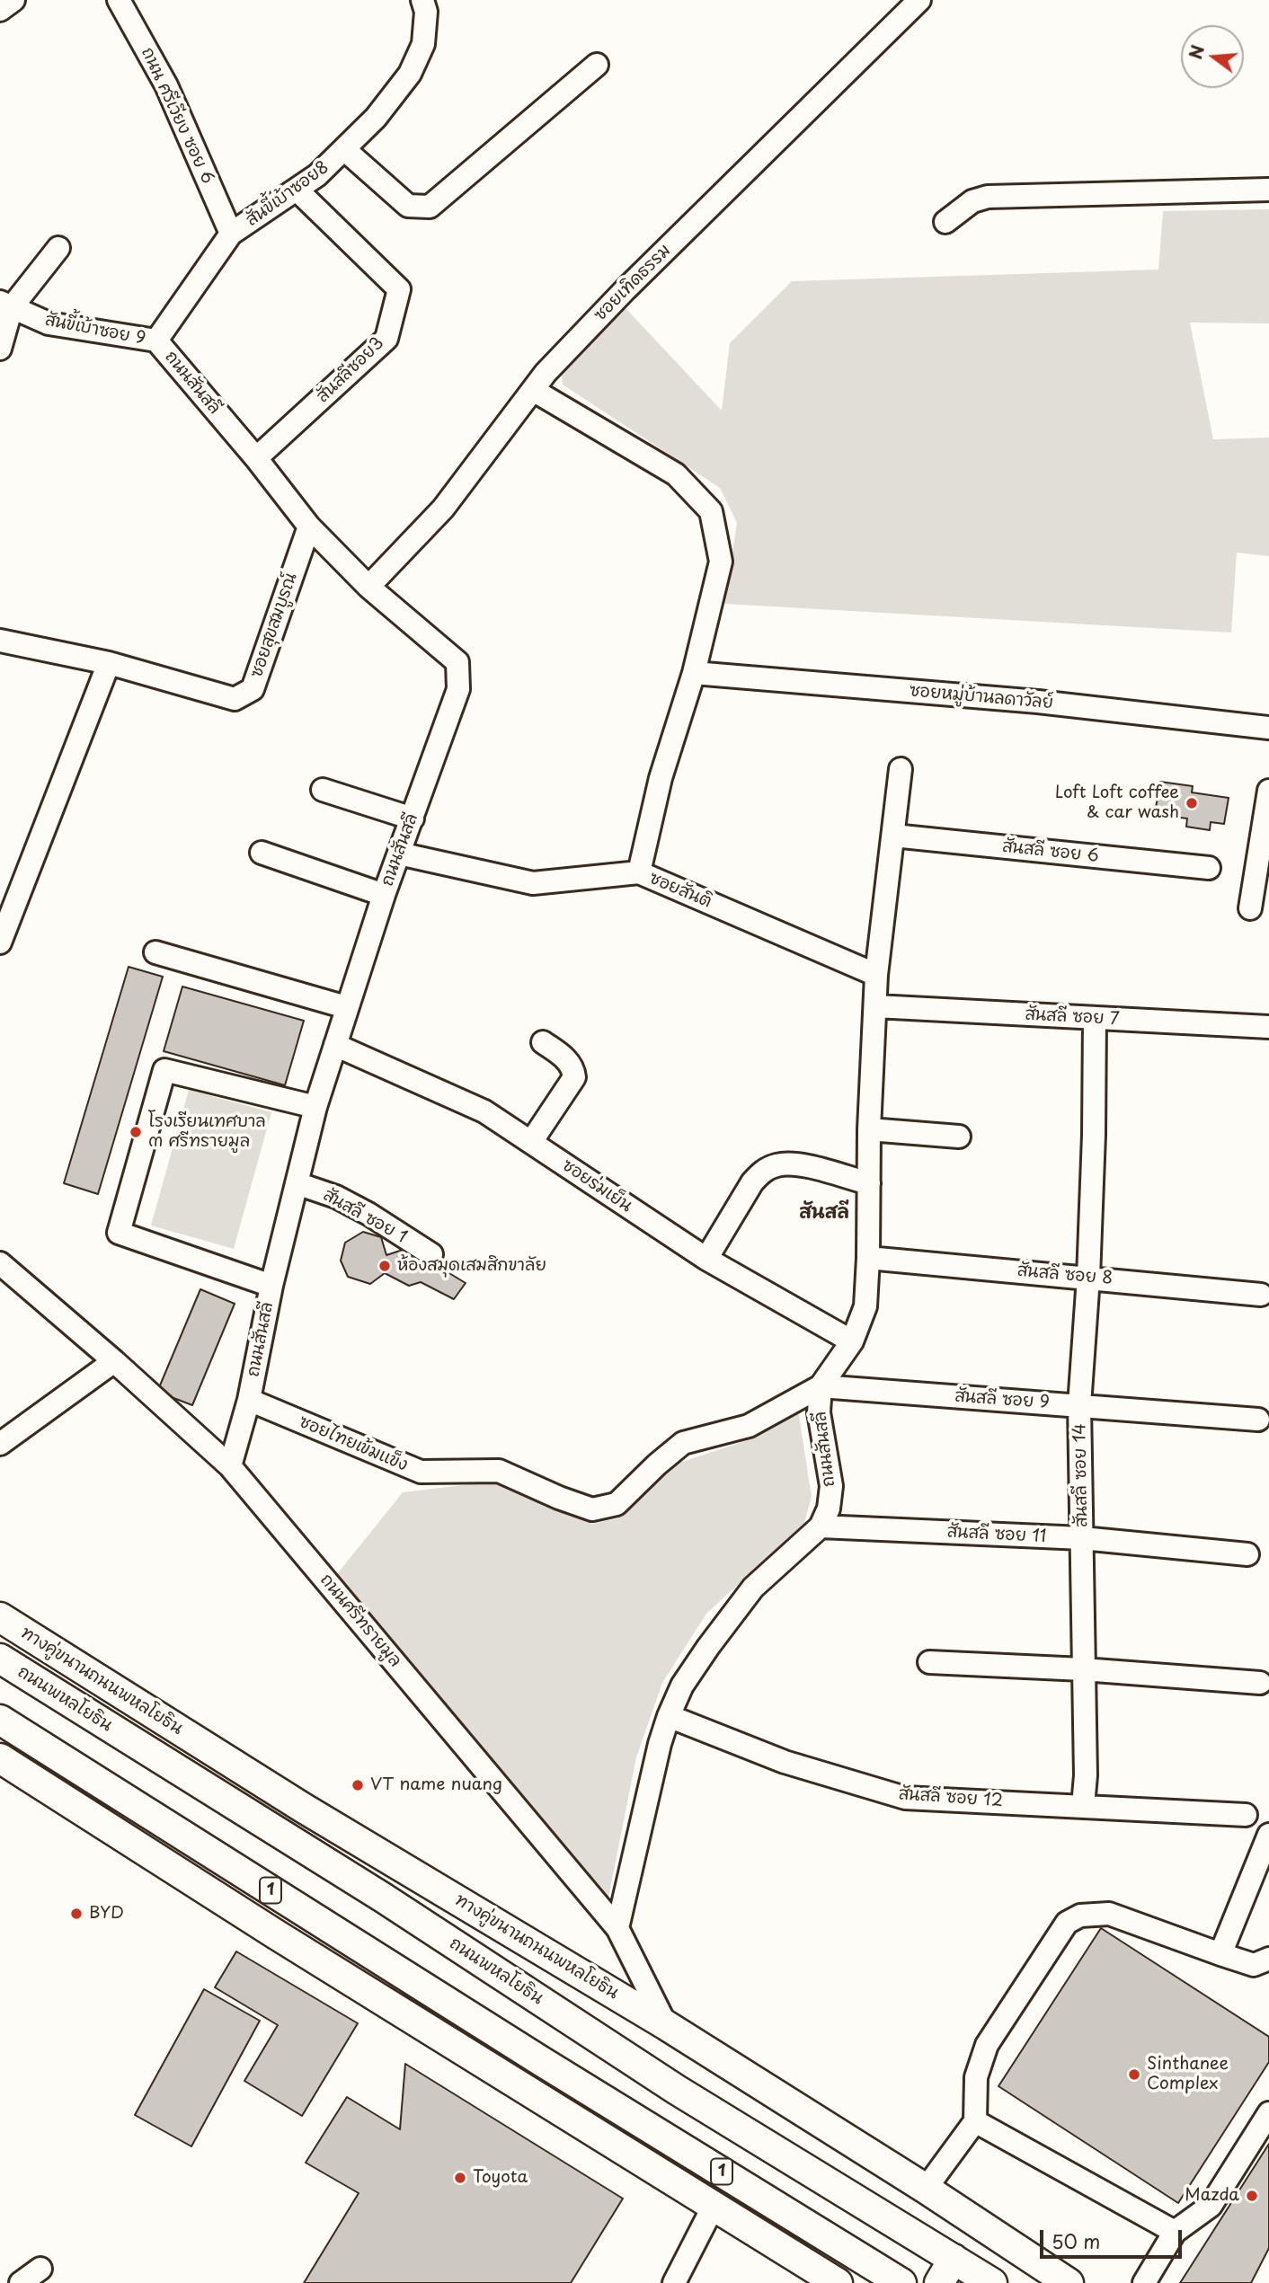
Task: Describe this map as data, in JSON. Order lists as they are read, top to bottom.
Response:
{
  "streets": {
    "main road": ["ทางคู่ขนานถนนพหลโยธิน", "ถนนพหลโยธิน", "1"],
    "street": [
      "ถนน ศรีเวียง ซอย 6",
      "สันขี้เบ้าซอย8",
      "ซอยเทิดธรรม",
      "สันขี้เบ้าซอย 9",
      "สันสลีซอย3",
      "ถนนสันสลี",
      "ซอยสุขสมบูรณ์",
      "ซอยหมู่บ้านลดาวัลย์",
      "สันสลี ซอย 6",
      "ซอยสันติ",
      "สันสลี ซอย 7",
      "ซอยร่มเย็น",
      "สันสลี ซอย 1",
      "สันสลี ซอย 8",
      "สันสลี ซอย 9",
      "ซอยไทยเข้มแข็ง",
      "สันสลี ซอย 14",
      "สันสลี ซอย 11",
      "ถนนศรีทรายมูล",
      "สันสลี ซอย 12"
    ]
  },
  "crossings": [
    ["ถนน ศรีเวียง ซอย 6", "สันขี้เบ้าซอย8"],
    ["สันขี้เบ้าซอย8", "สันขี้เบ้าซอย 9"],
    ["สันขี้เบ้าซอย8", "สันสลีซอย3"],
    ["สันขี้เบ้าซอย8", "ถนนสันสลี"],
    ["ซอยเทิดธรรม", "ถนนสันสลี"],
    ["สันขี้เบ้าซอย 9", "ถนนสันสลี"],
    ["สันสลีซอย3", "ถนนสันสลี"],
    ["ถนนสันสลี", "ซอยสุขสมบูรณ์"],
    ["ถนนสันสลี", "สันสลี ซอย 6"],
    ["ถนนสันสลี", "ซอยสันติ"],
    ["ถนนสันสลี", "สันสลี ซอย 7"],
    ["ถนนสันสลี", "ซอยร่มเย็น"],
    ["ถนนสันสลี", "สันสลี ซอย 1"],
    ["ถนนสันสลี", "สันสลี ซอย 8"],
    ["ถนนสันสลี", "สันสลี ซอย 9"],
    ["ถนนสันสลี", "ซอยไทยเข้มแข็ง"],
    ["ถนนสันสลี", "สันสลี ซอย 11"],
    ["ถนนสันสลี", "ถนนศรีทรายมูล"],
    ["สันสลี ซอย 7", "สันสลี ซอย 14"],
    ["สันสลี ซอย 8", "สันสลี ซอย 14"],
    ["สันสลี ซอย 9", "ซอยไทยเข้มแข็ง"],
    ["สันสลี ซอย 9", "สันสลี ซอย 14"],
    ["สันสลี ซอย 14", "สันสลี ซอย 11"],
    ["สันสลี ซอย 14", "สันสลี ซอย 12"],
    ["ถนนศรีทรายมูล", "ทางคู่ขนานถนนพหลโยธิน"]
  ],
  "districts": ["สันสลี"],
  "places": [
    "Loft Loft coffee & car wash",
    "โรงเรียนเทศบาล ๓ ศรีทรายมูล",
    "ห้องสมุดเสมสิกขาลัย",
    "VT name nuang",
    "BYD",
    "Sinthanee Complex",
    "Toyota",
    "Mazda"
  ],
  "scale_bar": "50 m",
  "north": "left"
}
